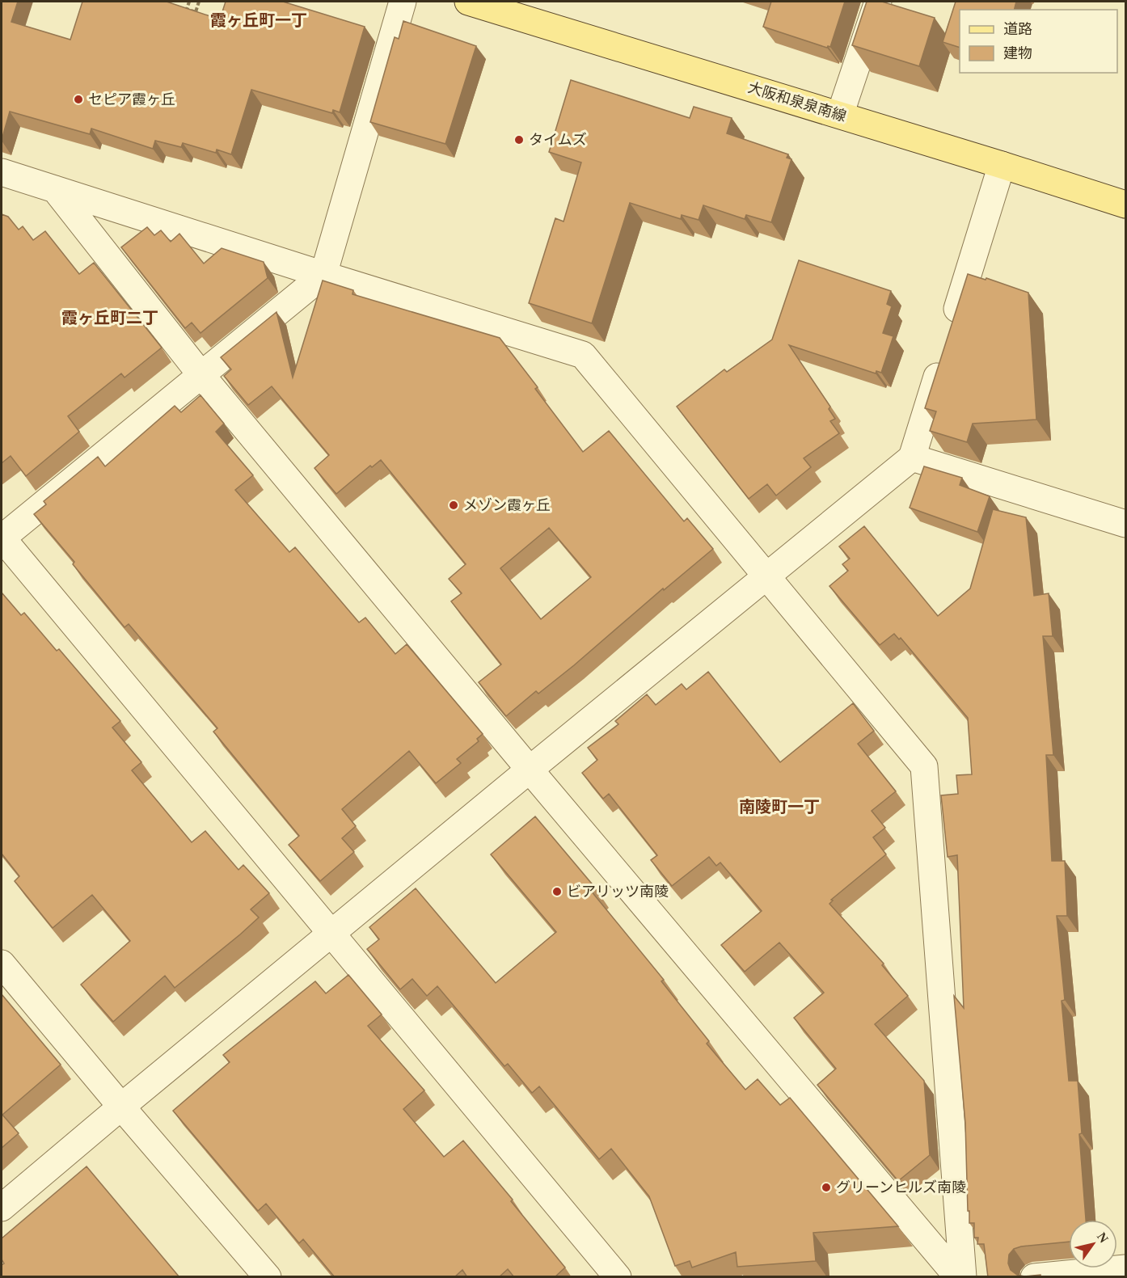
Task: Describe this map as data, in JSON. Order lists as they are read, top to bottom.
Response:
{
  "streets": {
    "main road": ["大阪和泉泉南線"]
  },
  "districts": ["霞ヶ丘町一丁", "霞ヶ丘町二丁", "南陵町一丁"],
  "places": [
    "セピア霞ヶ丘",
    "タイムズ",
    "メゾン霞ヶ丘",
    "ビアリッツ南陵",
    "グリーンヒルズ南陵"
  ],
  "legend": ["道路", "建物"],
  "north": "top right"
}
